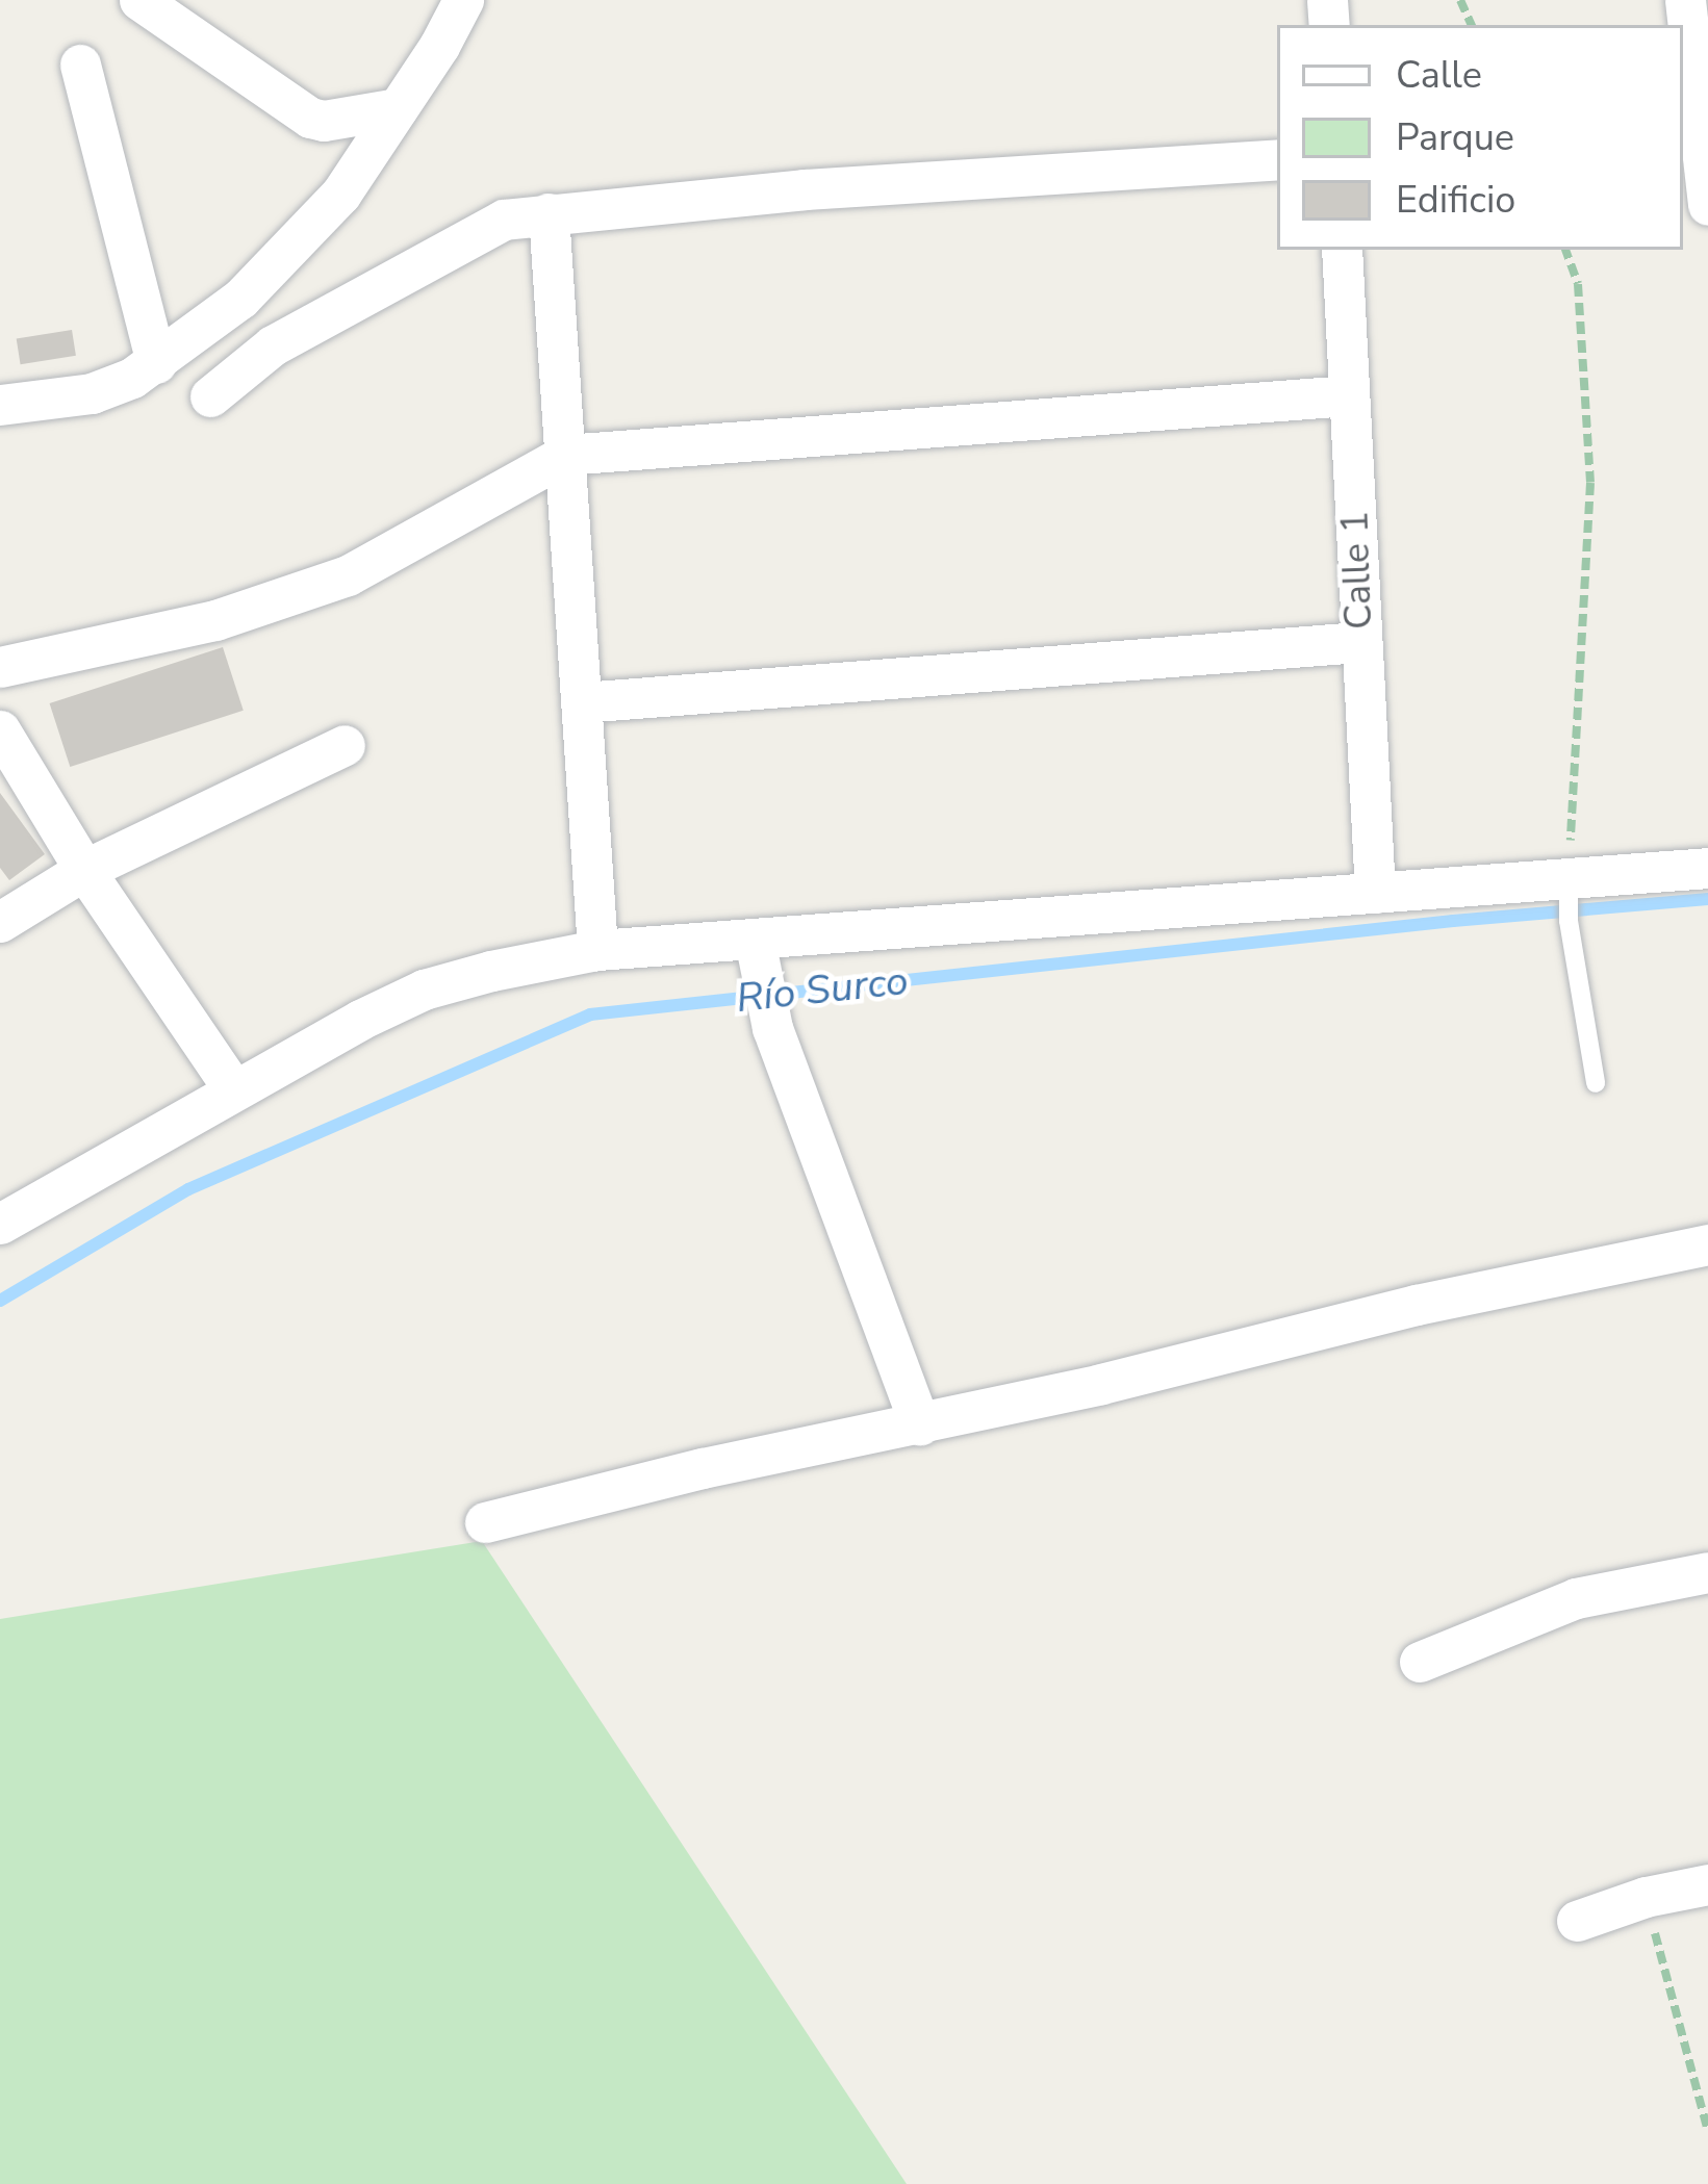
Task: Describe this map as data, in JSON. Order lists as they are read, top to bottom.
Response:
{
  "streets": {
    "street": ["Calle 1"]
  },
  "water": ["Río Surco"],
  "legend": ["Calle", "Parque", "Edificio"]
}
